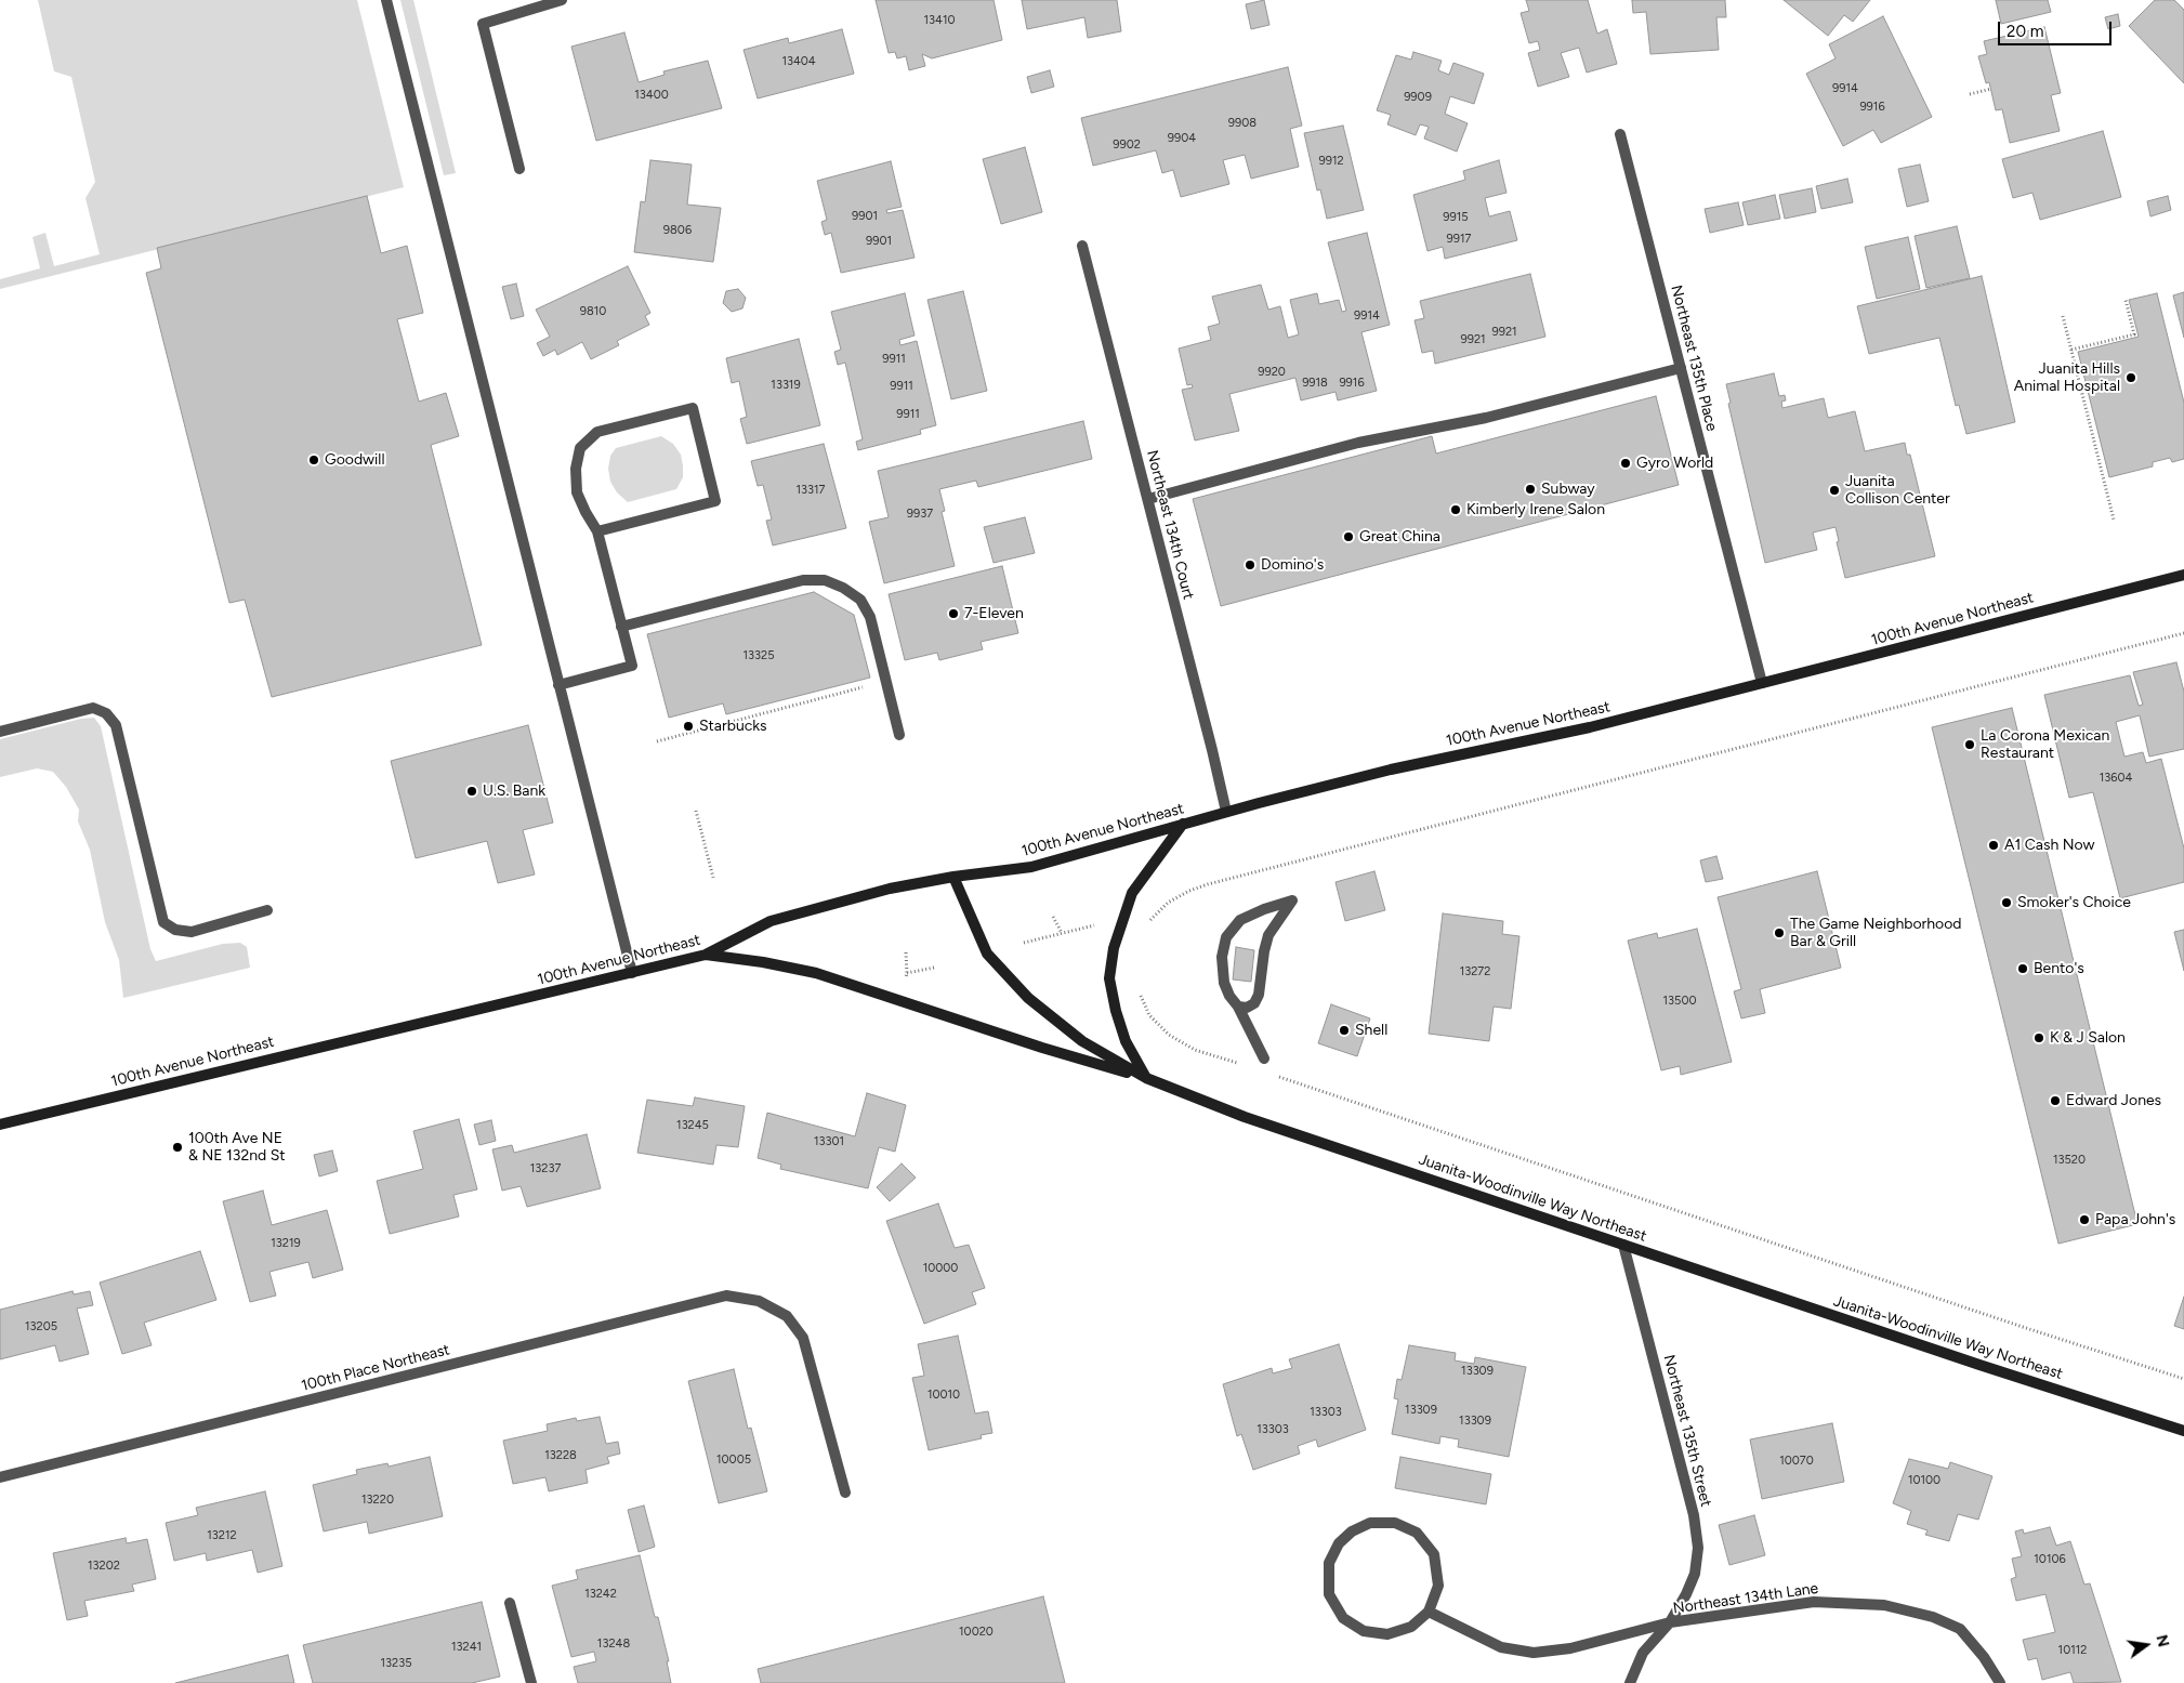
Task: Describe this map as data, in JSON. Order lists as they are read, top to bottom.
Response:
{
  "streets": {
    "main road": ["100th Avenue Northeast", "Juanita-Woodinville Way Northeast"],
    "street": [
      "Northeast 135th Place",
      "Northeast 134th Court",
      "100th Place Northeast",
      "Northeast 135th Street",
      "Northeast 134th Lane"
    ]
  },
  "crossings": [
    ["Northeast 135th Place", "100th Avenue Northeast"],
    ["Northeast 134th Court", "100th Avenue Northeast"],
    ["100th Avenue Northeast", "Juanita-Woodinville Way Northeast"],
    ["Juanita-Woodinville Way Northeast", "Northeast 135th Street"],
    ["Northeast 135th Street", "Northeast 134th Lane"]
  ],
  "places": [
    "Juanita Hills Animal Hospital",
    "Goodwill",
    "Gyro World",
    "Subway",
    "Juanita Collison Center",
    "Kimberly Irene Salon",
    "Great China",
    "Domino's",
    "7-Eleven",
    "Starbucks",
    "La Corona Mexican Restaurant",
    "U.S. Bank",
    "A1 Cash Now",
    "Smoker's Choice",
    "The Game Neighborhood Bar & Grill",
    "Bento's",
    "Shell",
    "K & J Salon",
    "Edward Jones",
    "100th Ave NE & NE 132nd St",
    "Papa John's"
  ],
  "house_numbers": [
    "13410",
    "13404",
    "9914",
    "13400",
    "9909",
    "9916",
    "9908",
    "9904",
    "9902",
    "9912",
    "9901",
    "9915",
    "9806",
    "9917",
    "9901",
    "9810",
    "9914",
    "9921",
    "9921",
    "9911",
    "9920",
    "9918",
    "9916",
    "13319",
    "9911",
    "9911",
    "13317",
    "9937",
    "13325",
    "13604",
    "13272",
    "13500",
    "13245",
    "13301",
    "13520",
    "13237",
    "13219",
    "10000",
    "13205",
    "13309",
    "10010",
    "13309",
    "13303",
    "13309",
    "13303",
    "13228",
    "10005",
    "10070",
    "10100",
    "13220",
    "13212",
    "10106",
    "13202",
    "13242",
    "10020",
    "13248",
    "13241",
    "10112",
    "13235"
  ],
  "scale_bar": "20 m",
  "north": "right"
}
